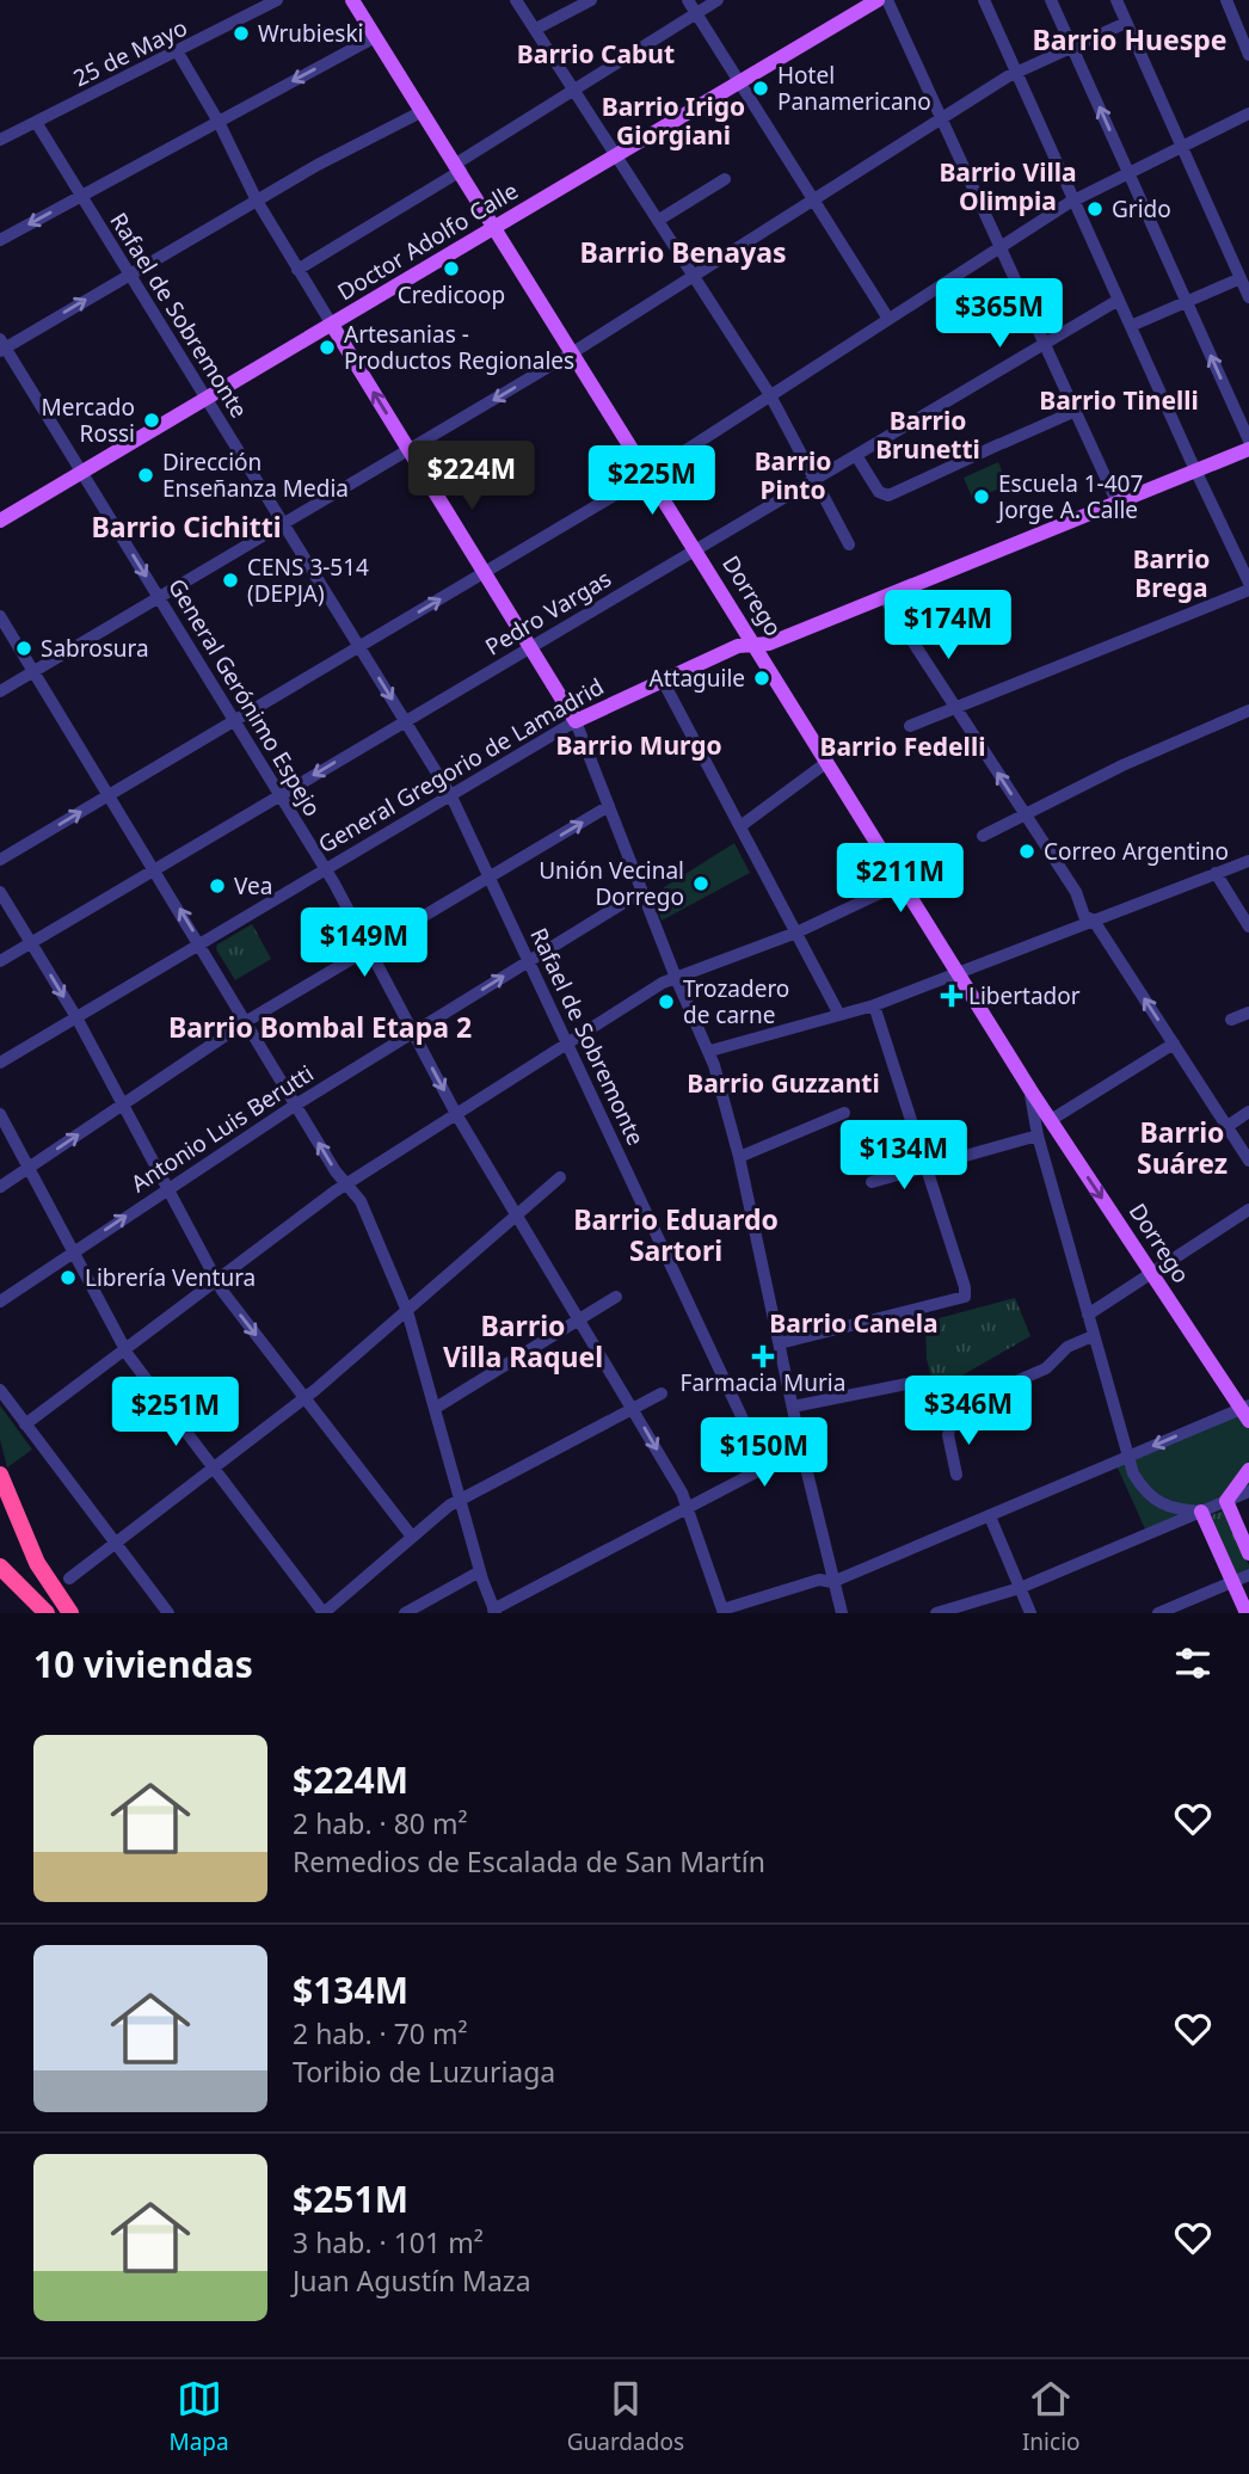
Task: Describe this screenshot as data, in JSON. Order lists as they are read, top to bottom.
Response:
{
  "streets": {
    "main road": ["Doctor Adolfo Calle", "Dorrego", "General Gregorio de Lamadrid"],
    "street": [
      "25 de Mayo",
      "Rafael de Sobremonte",
      "Pedro Vargas",
      "General Gerónimo Espejo",
      "Antonio Luis Berutti"
    ]
  },
  "crossings": [
    ["25 de Mayo", "Rafael de Sobremonte"],
    ["Doctor Adolfo Calle", "Rafael de Sobremonte"],
    ["Doctor Adolfo Calle", "Dorrego"],
    ["Doctor Adolfo Calle", "General Gerónimo Espejo"],
    ["Rafael de Sobremonte", "Pedro Vargas"],
    ["Rafael de Sobremonte", "General Gregorio de Lamadrid"],
    ["Rafael de Sobremonte", "Antonio Luis Berutti"],
    ["Dorrego", "Pedro Vargas"],
    ["Dorrego", "General Gregorio de Lamadrid"],
    ["Pedro Vargas", "General Gerónimo Espejo"],
    ["General Gerónimo Espejo", "General Gregorio de Lamadrid"],
    ["General Gerónimo Espejo", "Antonio Luis Berutti"]
  ],
  "districts": [
    "Barrio Huespe",
    "Barrio Cabut",
    "Barrio Irigo Giorgiani",
    "Barrio Villa Olimpia",
    "Barrio Benayas",
    "Barrio Tinelli",
    "Barrio Brunetti",
    "Barrio Pinto",
    "Barrio Cichitti",
    "Barrio Brega",
    "Barrio Murgo",
    "Barrio Fedelli",
    "Barrio Bombal Etapa 2",
    "Barrio Guzzanti",
    "Barrio Suárez",
    "Barrio Eduardo Sartori",
    "Barrio Canela",
    "Barrio Villa Raquel"
  ],
  "places": {
    "other": [
      "Wrubieski",
      "Hotel Panamericano",
      "Grido",
      "Credicoop",
      "Artesanias - Productos Regionales",
      "Mercado Rossi",
      "Dirección Enseñanza Media",
      "Escuela 1-407 Jorge A. Calle",
      "CENS 3-514 (DEPJA)",
      "Sabrosura",
      "Attaguile",
      "Correo Argentino",
      "Unión Vecinal Dorrego",
      "Vea",
      "Trozadero de carne",
      "Librería Ventura"
    ],
    "health": ["Libertador", "Farmacia Muria"]
  },
  "page": {
    "price": [
      "$365M",
      "$224M",
      "$225M",
      "$174M",
      "$211M",
      "$149M",
      "$134M",
      "$346M",
      "$251M",
      "$150M"
    ],
    "heading": "10 viviendas",
    "list": [
      {
        "name": "$224M",
        "note": "2 hab. · 80 m² · Remedios de Escalada de San Martín"
      },
      {
        "name": "$134M",
        "note": "2 hab. · 70 m² · Toribio de Luzuriaga"
      },
      {
        "name": "$251M",
        "note": "3 hab. · 101 m² · Juan Agustín Maza"
      }
    ],
    "tabs": ["Mapa", "Guardados", "Inicio"]
  }
}
